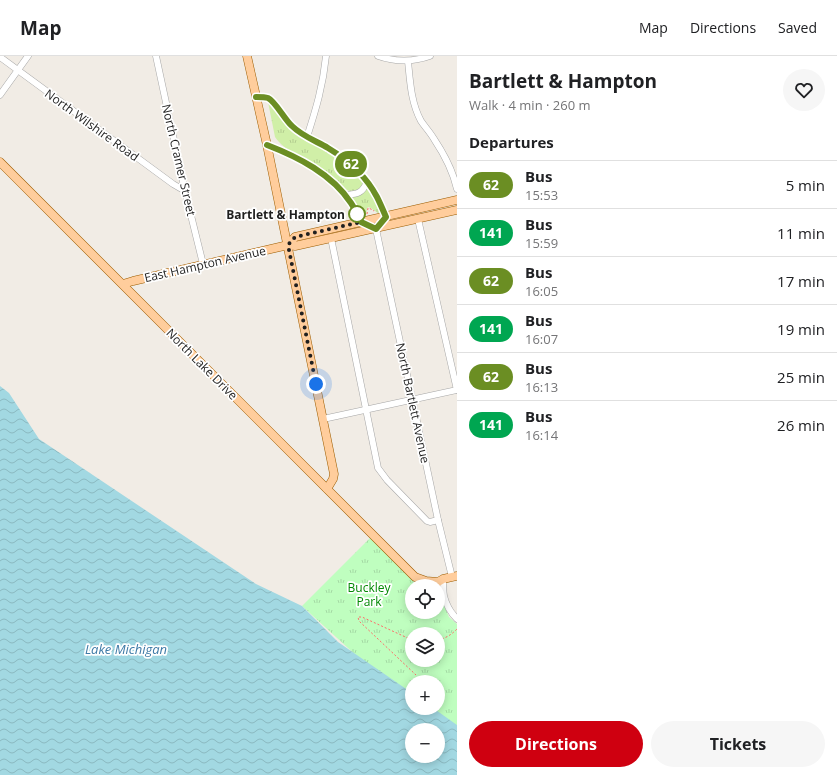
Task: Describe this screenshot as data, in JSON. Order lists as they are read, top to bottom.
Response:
{
  "streets": {
    "main road": ["East Hampton Avenue", "North Lake Drive"],
    "street": ["North Wilshire Road", "North Cramer Street", "North Bartlett Avenue"]
  },
  "crossings": [
    ["North Wilshire Road", "North Cramer Street"],
    ["North Cramer Street", "East Hampton Avenue"],
    ["East Hampton Avenue", "North Lake Drive"],
    ["North Lake Drive", "North Bartlett Avenue"]
  ],
  "water": ["Lake Michigan"],
  "parks": ["Buckley Park"],
  "places": ["Bartlett & Hampton"],
  "lines": ["bus line 62"],
  "page": {
    "header": "Map",
    "nav": ["Map", "Directions", "Saved"],
    "on_map": "62",
    "heading": [
      ["Bartlett & Hampton", "Walk · 4 min · 260 m"],
      "Departures"
    ],
    "list": [
      {
        "mark": "62",
        "name": "Bus",
        "note": "15:53",
        "value": "5 min"
      },
      {
        "mark": "141",
        "name": "Bus",
        "note": "15:59",
        "value": "11 min"
      },
      {
        "mark": "62",
        "name": "Bus",
        "note": "16:05",
        "value": "17 min"
      },
      {
        "mark": "141",
        "name": "Bus",
        "note": "16:07",
        "value": "19 min"
      },
      {
        "mark": "62",
        "name": "Bus",
        "note": "16:13",
        "value": "25 min"
      },
      {
        "mark": "141",
        "name": "Bus",
        "note": "16:14",
        "value": "26 min"
      }
    ],
    "map_buttons": ["+", "−"],
    "buttons": ["Directions", "Tickets"]
  }
}
